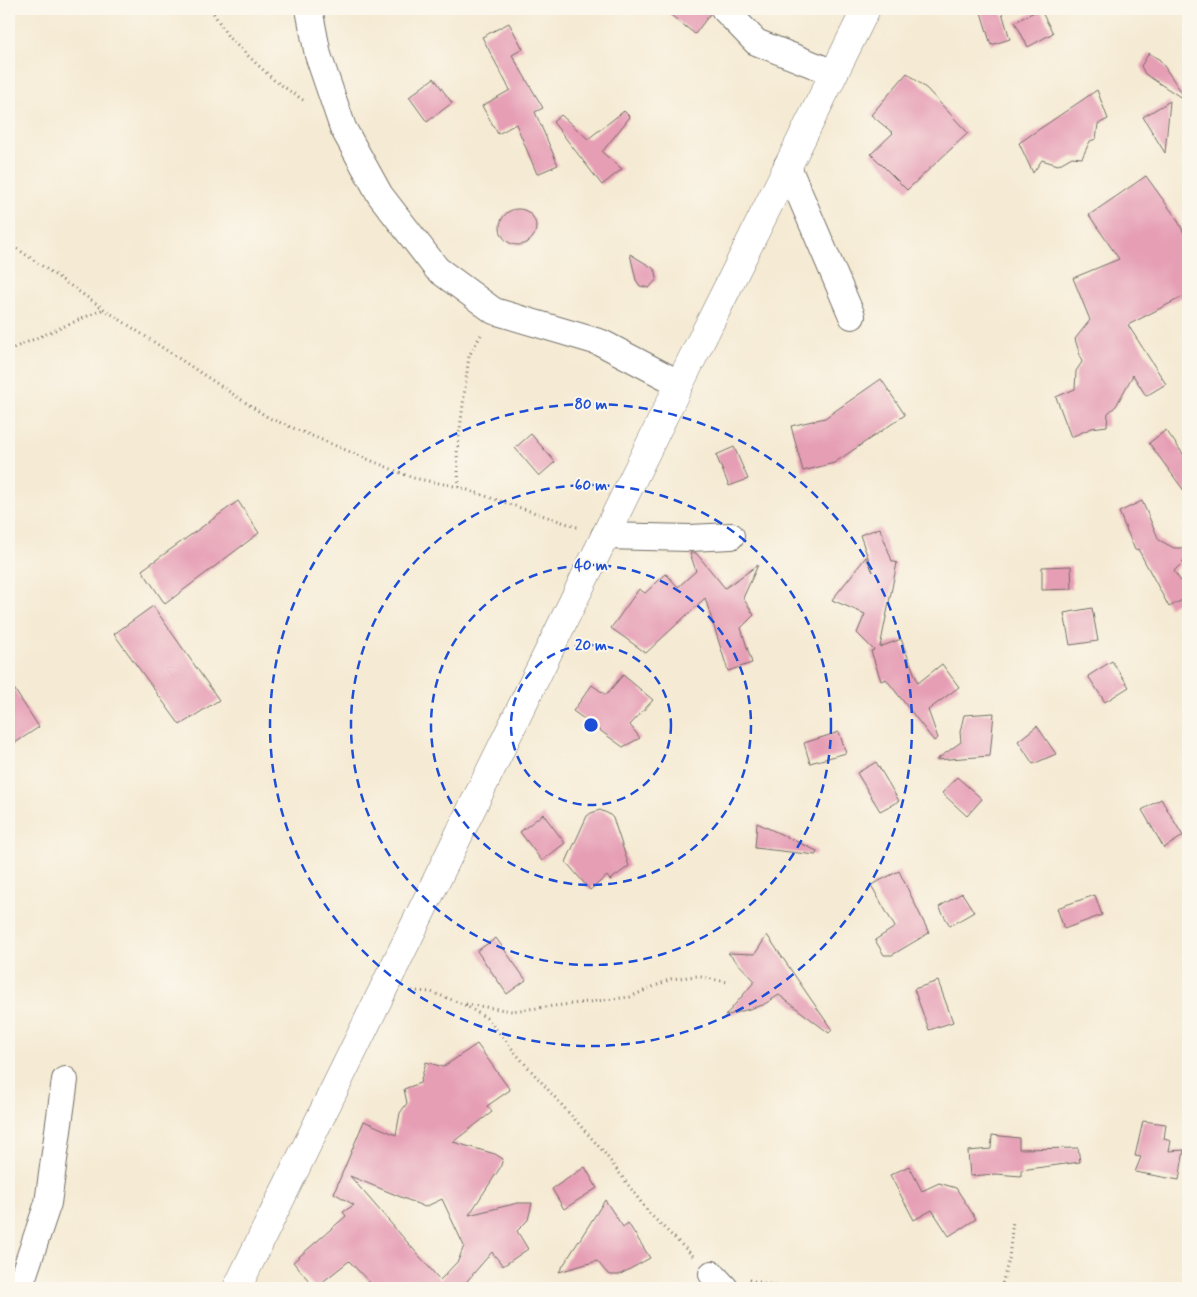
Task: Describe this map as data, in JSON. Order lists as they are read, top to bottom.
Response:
{
  "rings": [
    "80 m",
    "60 m",
    "40 m",
    "20 m"
  ]
}
